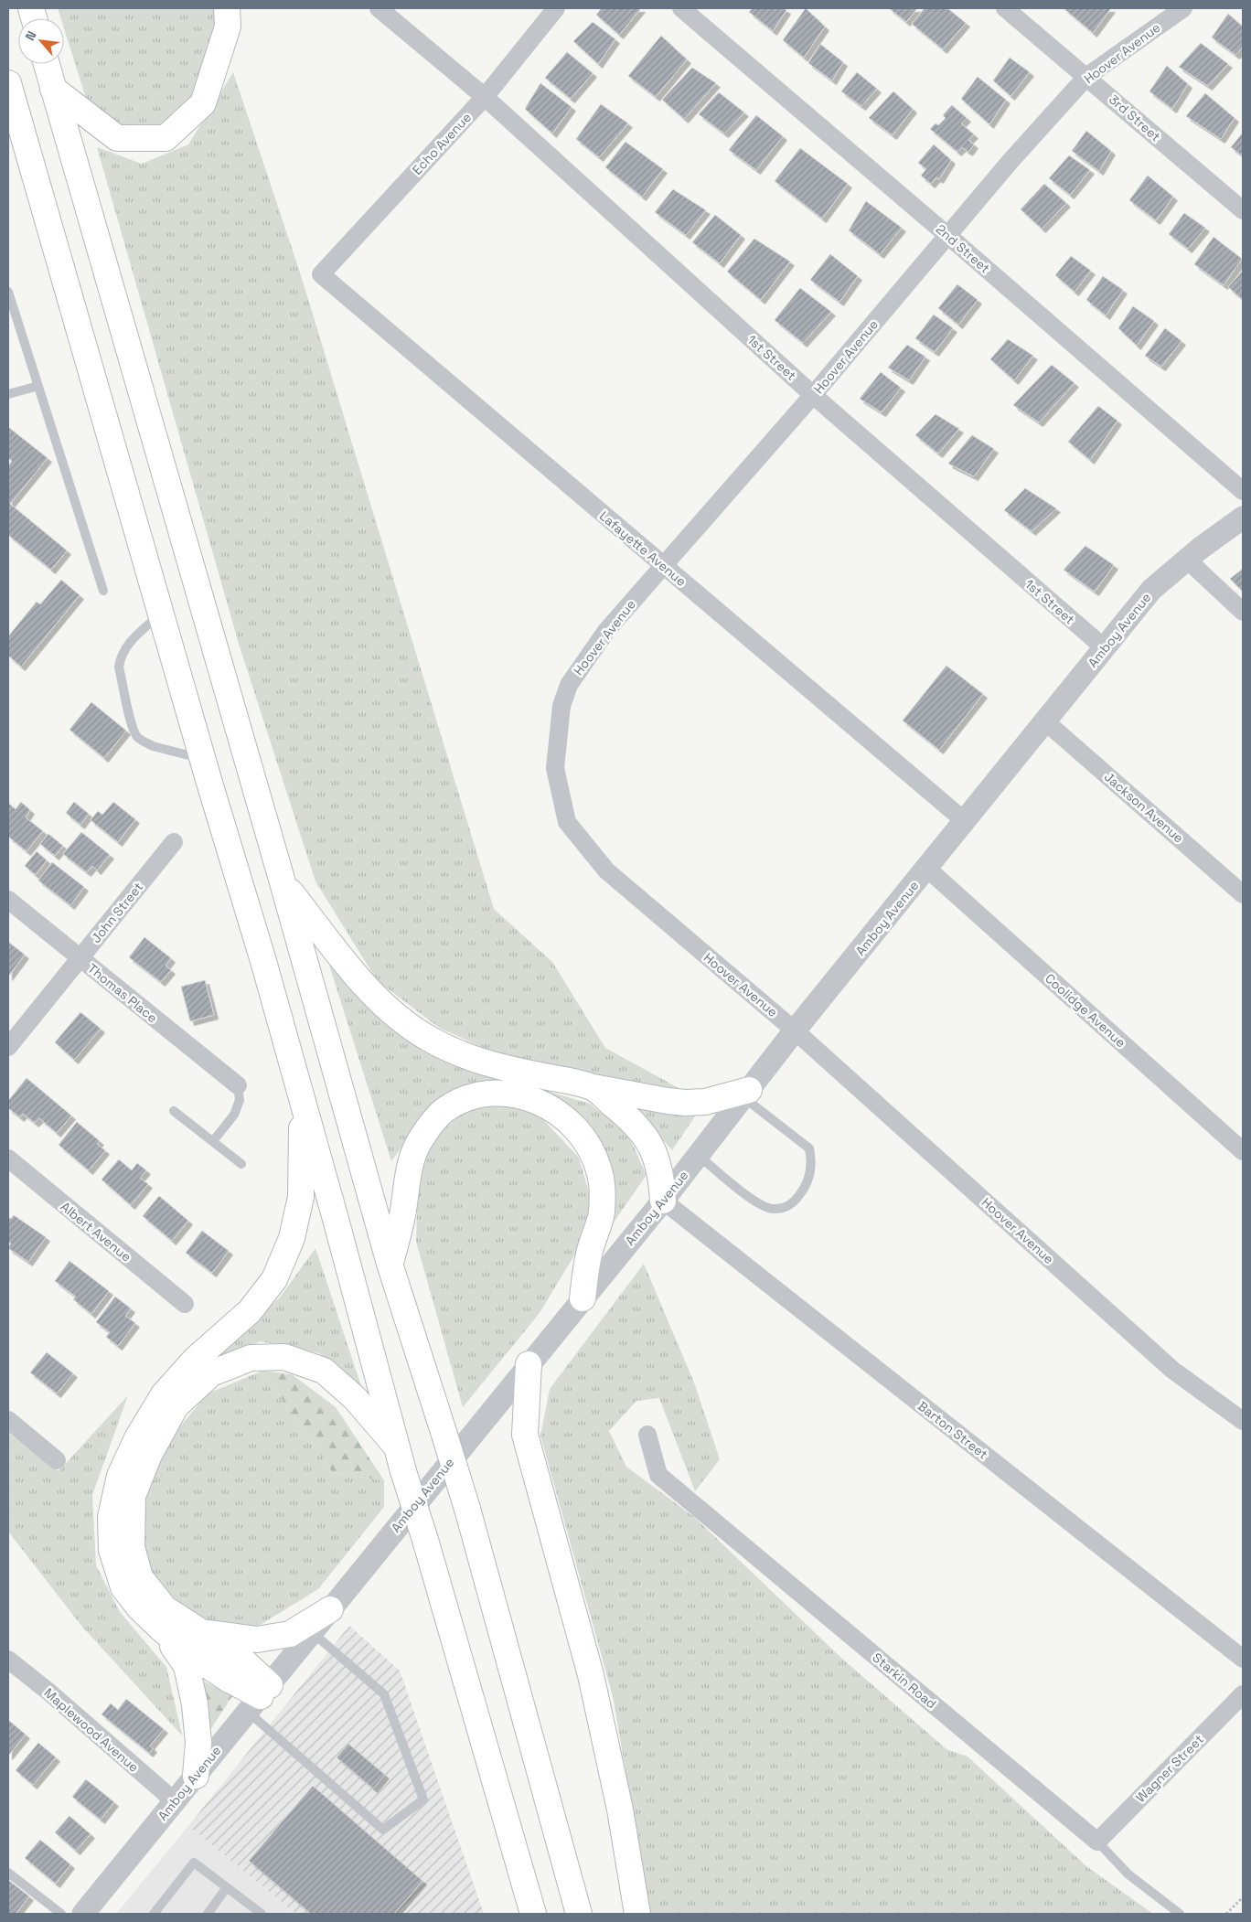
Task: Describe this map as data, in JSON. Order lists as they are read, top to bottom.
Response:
{
  "streets": {
    "street": [
      "Hoover Avenue",
      "3rd Street",
      "Echo Avenue",
      "2nd Street",
      "1st Street",
      "Lafayette Avenue",
      "Amboy Avenue",
      "Jackson Avenue",
      "John Street",
      "Thomas Place",
      "Coolidge Avenue",
      "Albert Avenue",
      "Barton Street",
      "Starkin Road",
      "Maplewood Avenue",
      "Wagner Street"
    ]
  },
  "crossings": [
    ["Hoover Avenue", "3rd Street"],
    ["Hoover Avenue", "2nd Street"],
    ["Hoover Avenue", "1st Street"],
    ["Hoover Avenue", "Lafayette Avenue"],
    ["Hoover Avenue", "Amboy Avenue"],
    ["Echo Avenue", "1st Street"],
    ["Echo Avenue", "Lafayette Avenue"],
    ["1st Street", "Amboy Avenue"],
    ["Lafayette Avenue", "Amboy Avenue"],
    ["Amboy Avenue", "Jackson Avenue"],
    ["Amboy Avenue", "Coolidge Avenue"],
    ["Amboy Avenue", "Barton Street"],
    ["Amboy Avenue", "Maplewood Avenue"],
    ["John Street", "Thomas Place"],
    ["Starkin Road", "Wagner Street"]
  ],
  "north": "top left"
}
